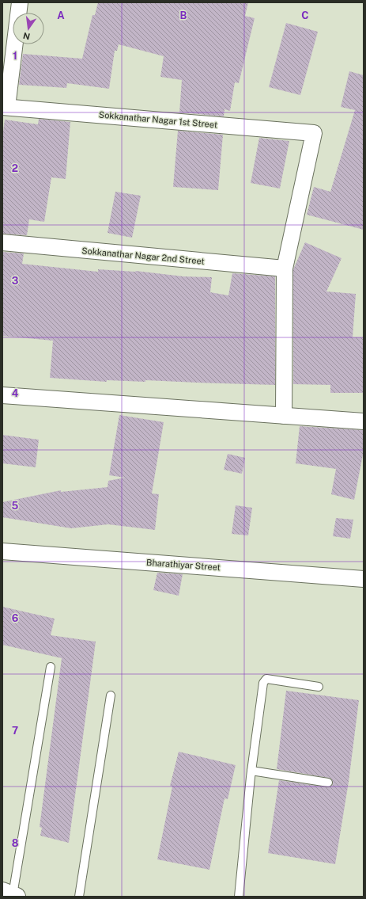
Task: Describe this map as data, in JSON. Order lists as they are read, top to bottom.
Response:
{
  "streets": {
    "street": ["Sokkanathar Nagar 1st Street", "Sokkanathar Nagar 2nd Street", "Bharathiyar Street"]
  },
  "crossings": [
    ["Sokkanathar Nagar 1st Street", "Sokkanathar Nagar 2nd Street"]
  ],
  "north": "bottom",
  "grid": {
    "columns": ["A", "B", "C"],
    "rows": [
      "1",
      "2",
      "3",
      "4",
      "5",
      "6",
      "7",
      "8"
    ]
  }
}
